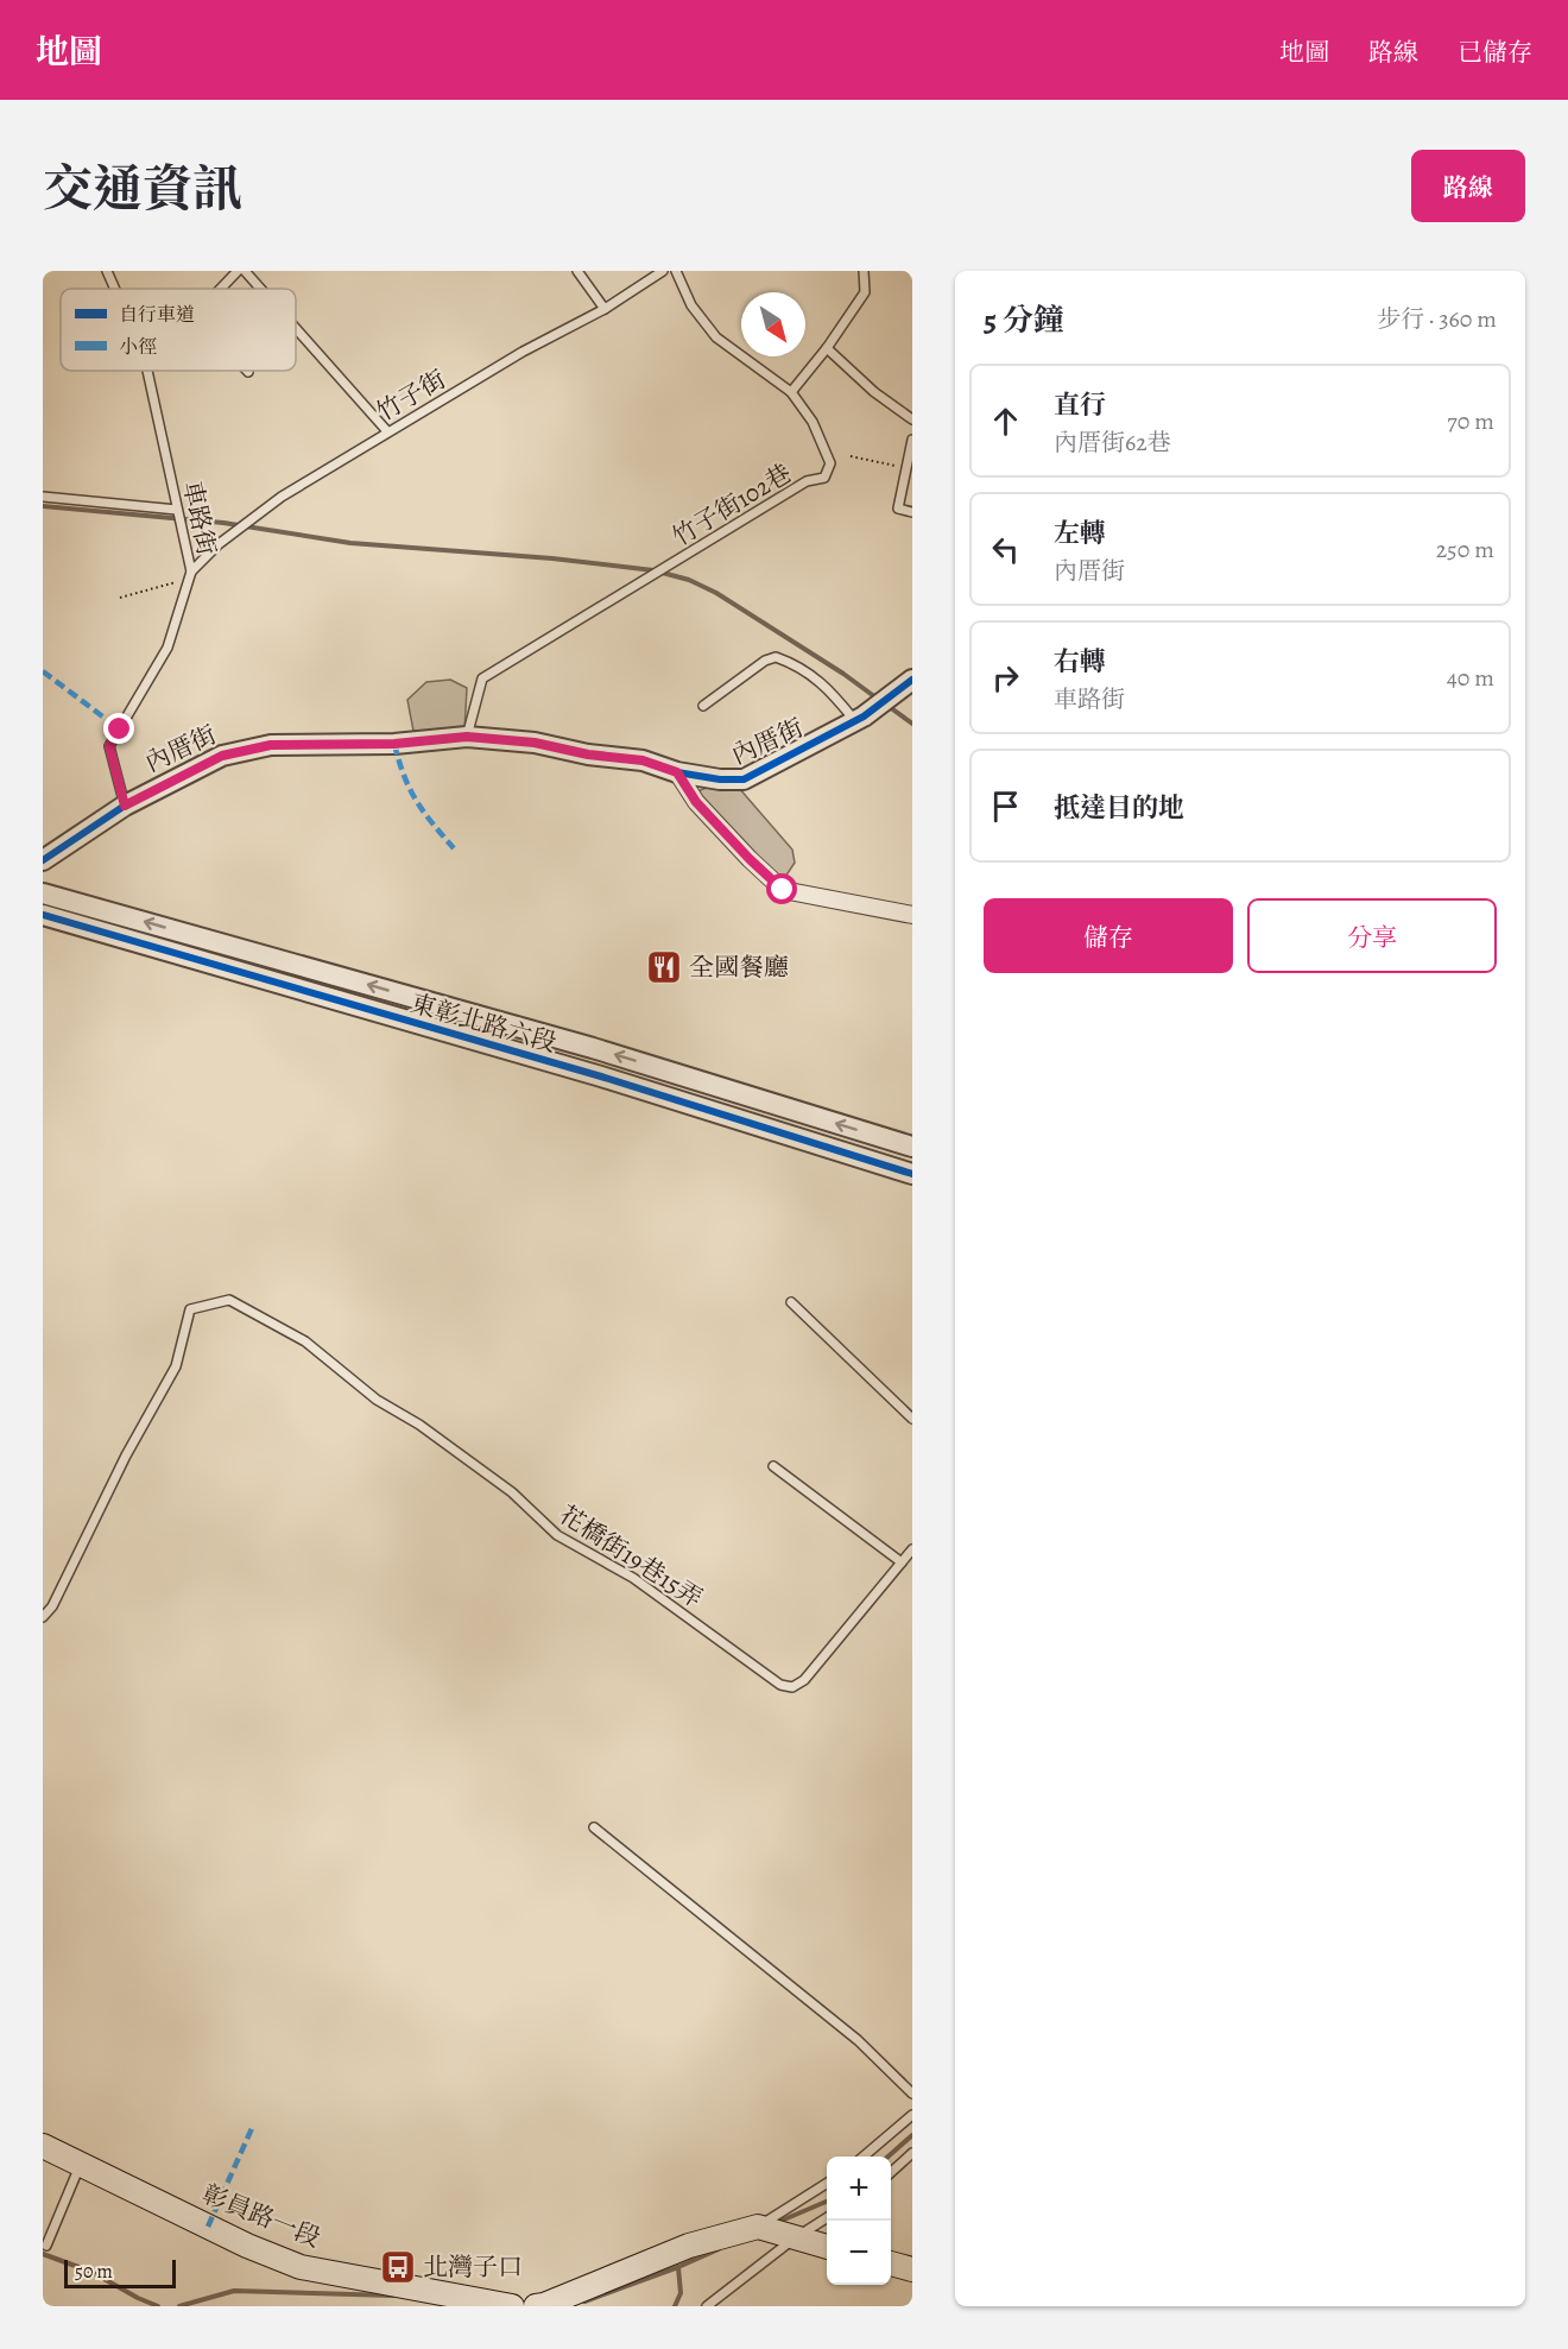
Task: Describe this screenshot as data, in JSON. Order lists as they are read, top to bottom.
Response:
{
  "streets": {
    "main road": ["彰員路一段"],
    "street": ["內厝街", "東彰北路六段"],
    "lane": [
      "竹子街",
      "竹子街102巷",
      "車路街",
      "花橋街19巷15弄"
    ]
  },
  "crossings": [
    ["竹子街", "車路街"],
    ["竹子街102巷", "內厝街"],
    ["車路街", "內厝街"]
  ],
  "places": {
    "restaurant": ["全國餐廳"],
    "bus stop": ["北灣子口"]
  },
  "legend": ["自行車道", "小徑"],
  "scale_bar": "50 m",
  "north": "bottom right",
  "page": {
    "header": "地圖",
    "nav": ["地圖", "路線", "已儲存"],
    "title": "交通資訊",
    "buttons": [
      "路線",
      ["儲存", "分享"]
    ],
    "heading": ["5 分鐘", "步行 · 360 m"],
    "list": [
      ["直行", "內厝街62巷", "70 m"],
      ["左轉", "內厝街", "250 m"],
      ["右轉", "車路街", "40 m"],
      "抵達目的地"
    ],
    "map_buttons": ["+", "−"],
    "scale": "50 m"
  }
}
